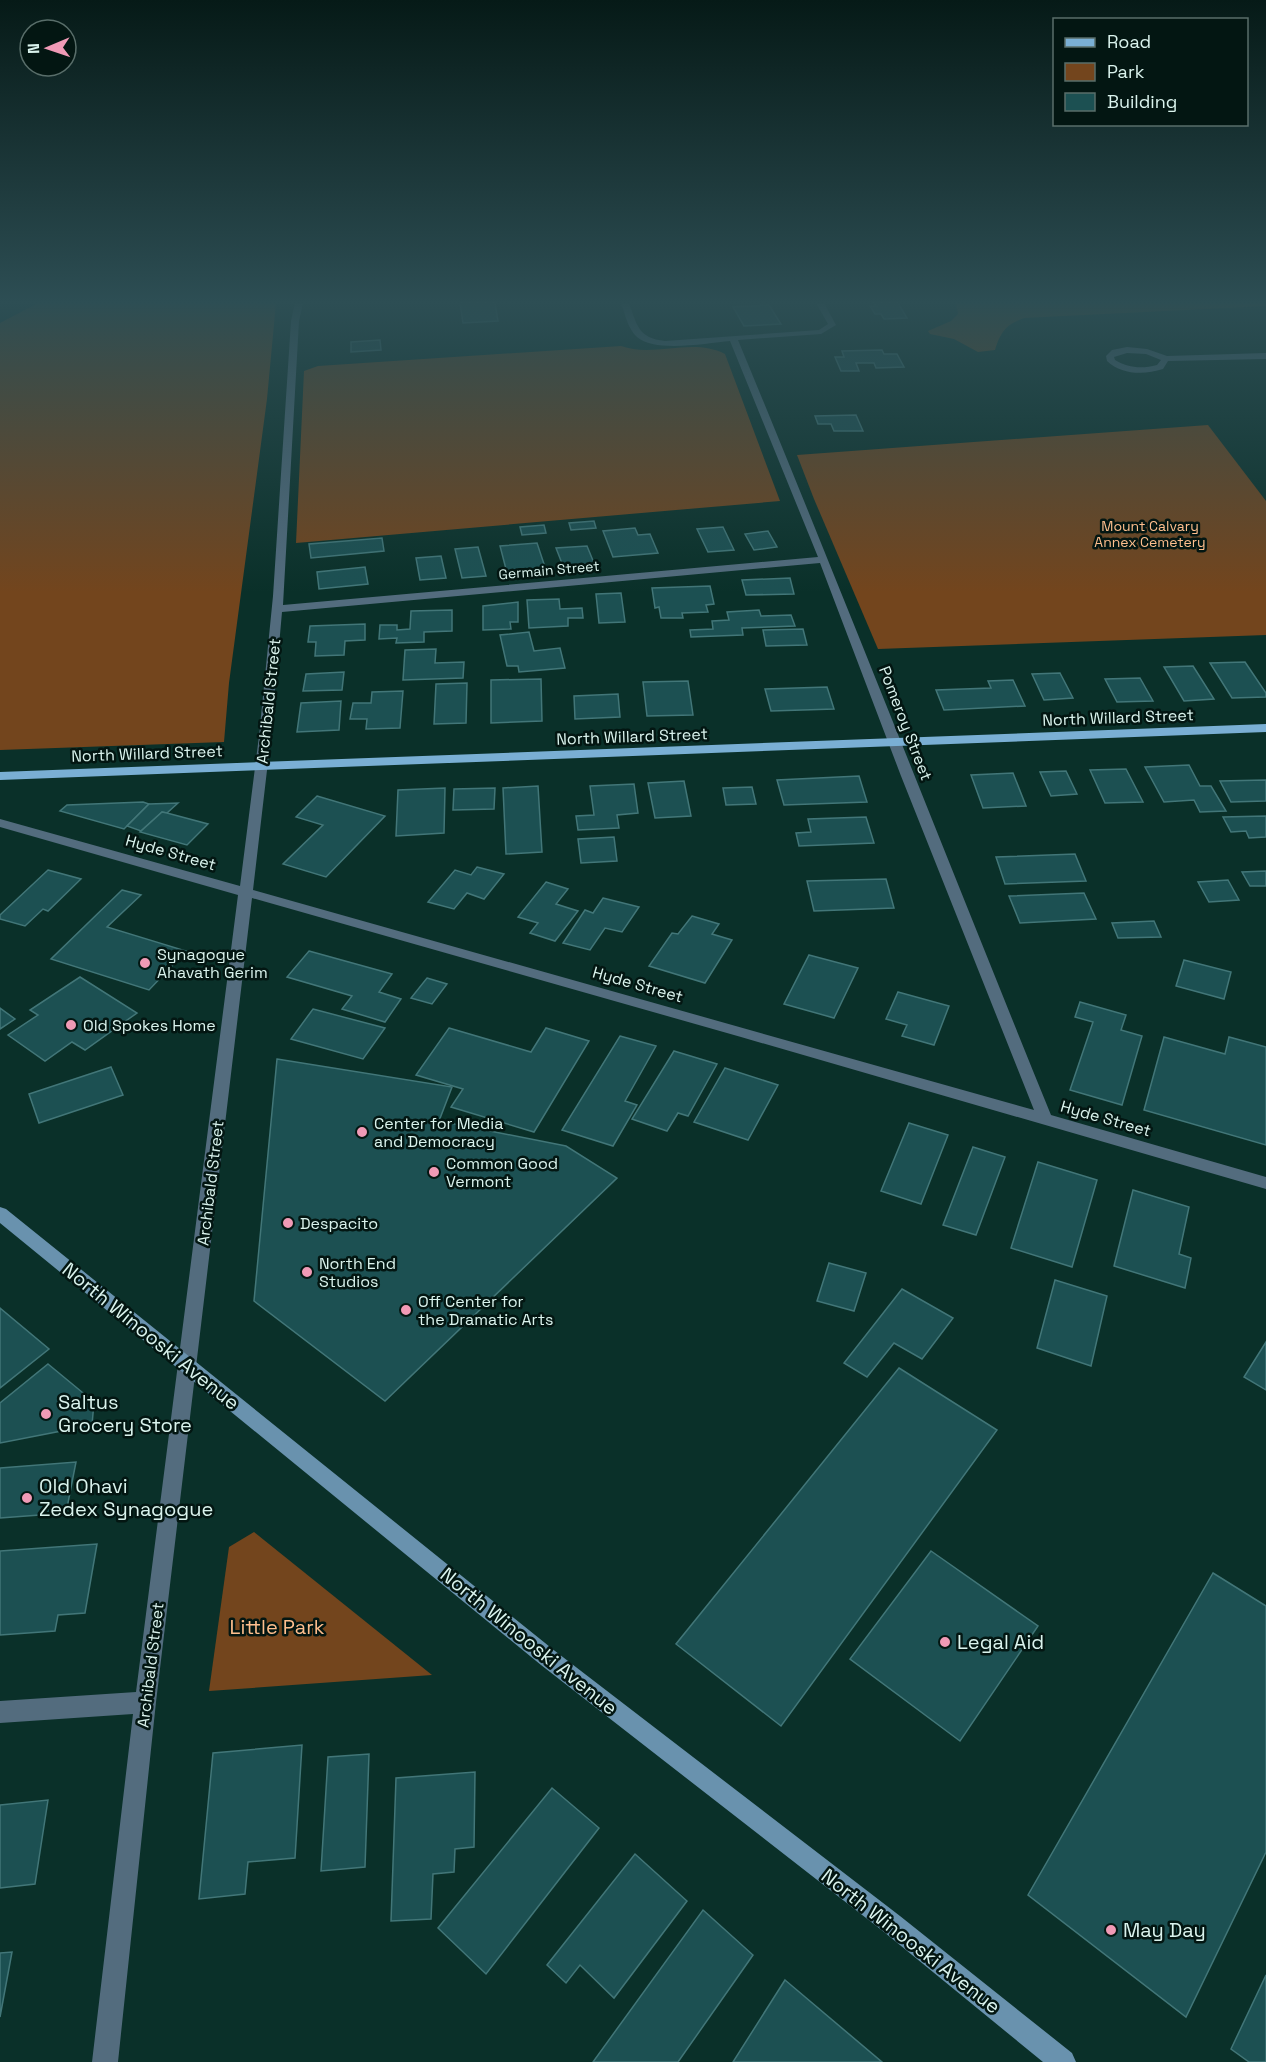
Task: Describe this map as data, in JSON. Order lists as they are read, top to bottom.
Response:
{
  "streets": {
    "main road": ["North Willard Street", "North Winooski Avenue"],
    "street": [
      "Germain Street",
      "Archibald Street",
      "Pomeroy Street",
      "Hyde Street"
    ]
  },
  "crossings": [
    ["Germain Street", "Archibald Street"],
    ["Germain Street", "Pomeroy Street"],
    ["Archibald Street", "North Willard Street"],
    ["Archibald Street", "Hyde Street"],
    ["Archibald Street", "North Winooski Avenue"],
    ["North Willard Street", "Pomeroy Street"],
    ["Pomeroy Street", "Hyde Street"]
  ],
  "parks": ["Mount Calvary Annex Cemetery", "Little Park"],
  "places": [
    "Synagogue Ahavath Gerim",
    "Old Spokes Home",
    "Center for Media and Democracy",
    "Common Good Vermont",
    "Despacito",
    "North End Studios",
    "Off Center for the Dramatic Arts",
    "Saltus Grocery Store",
    "Old Ohavi Zedex Synagogue",
    "Legal Aid",
    "May Day"
  ],
  "legend": ["Road", "Park", "Building"],
  "north": "left"
}
